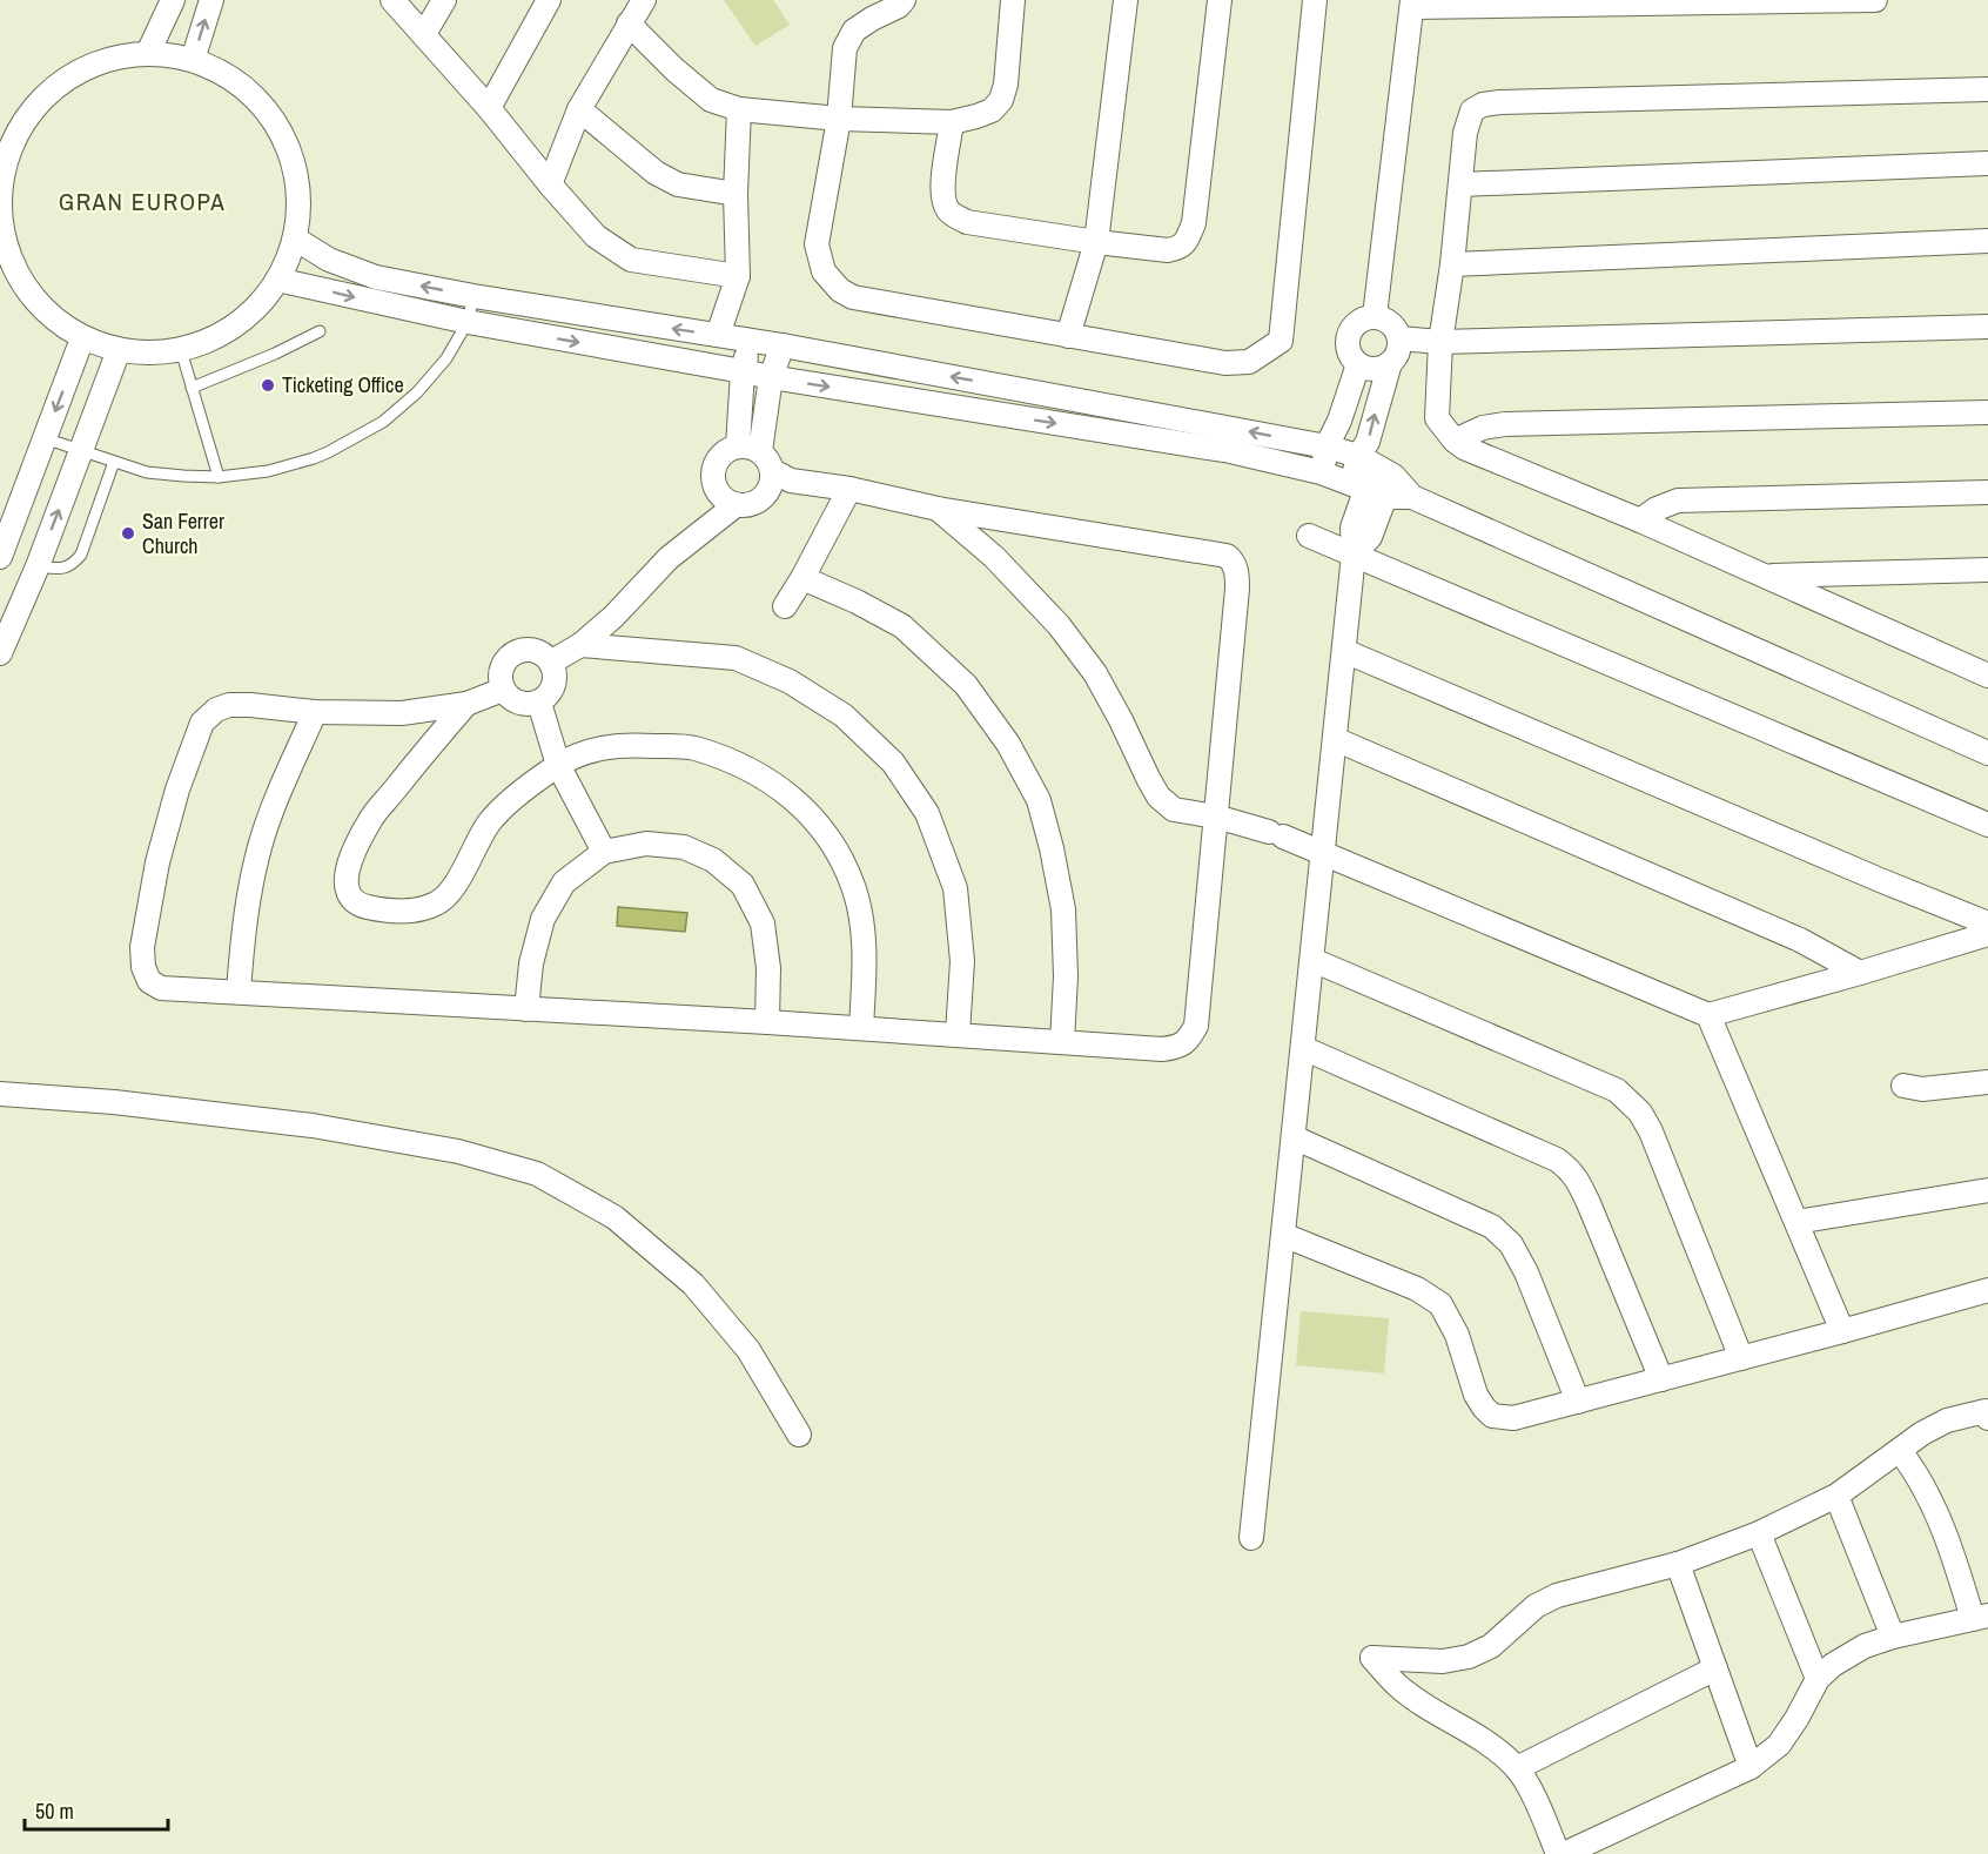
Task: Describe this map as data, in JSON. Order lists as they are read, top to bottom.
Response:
{
  "districts": ["GRAN EUROPA"],
  "places": ["Ticketing Office", "San Ferrer Church"],
  "scale_bar": "50 m"
}
